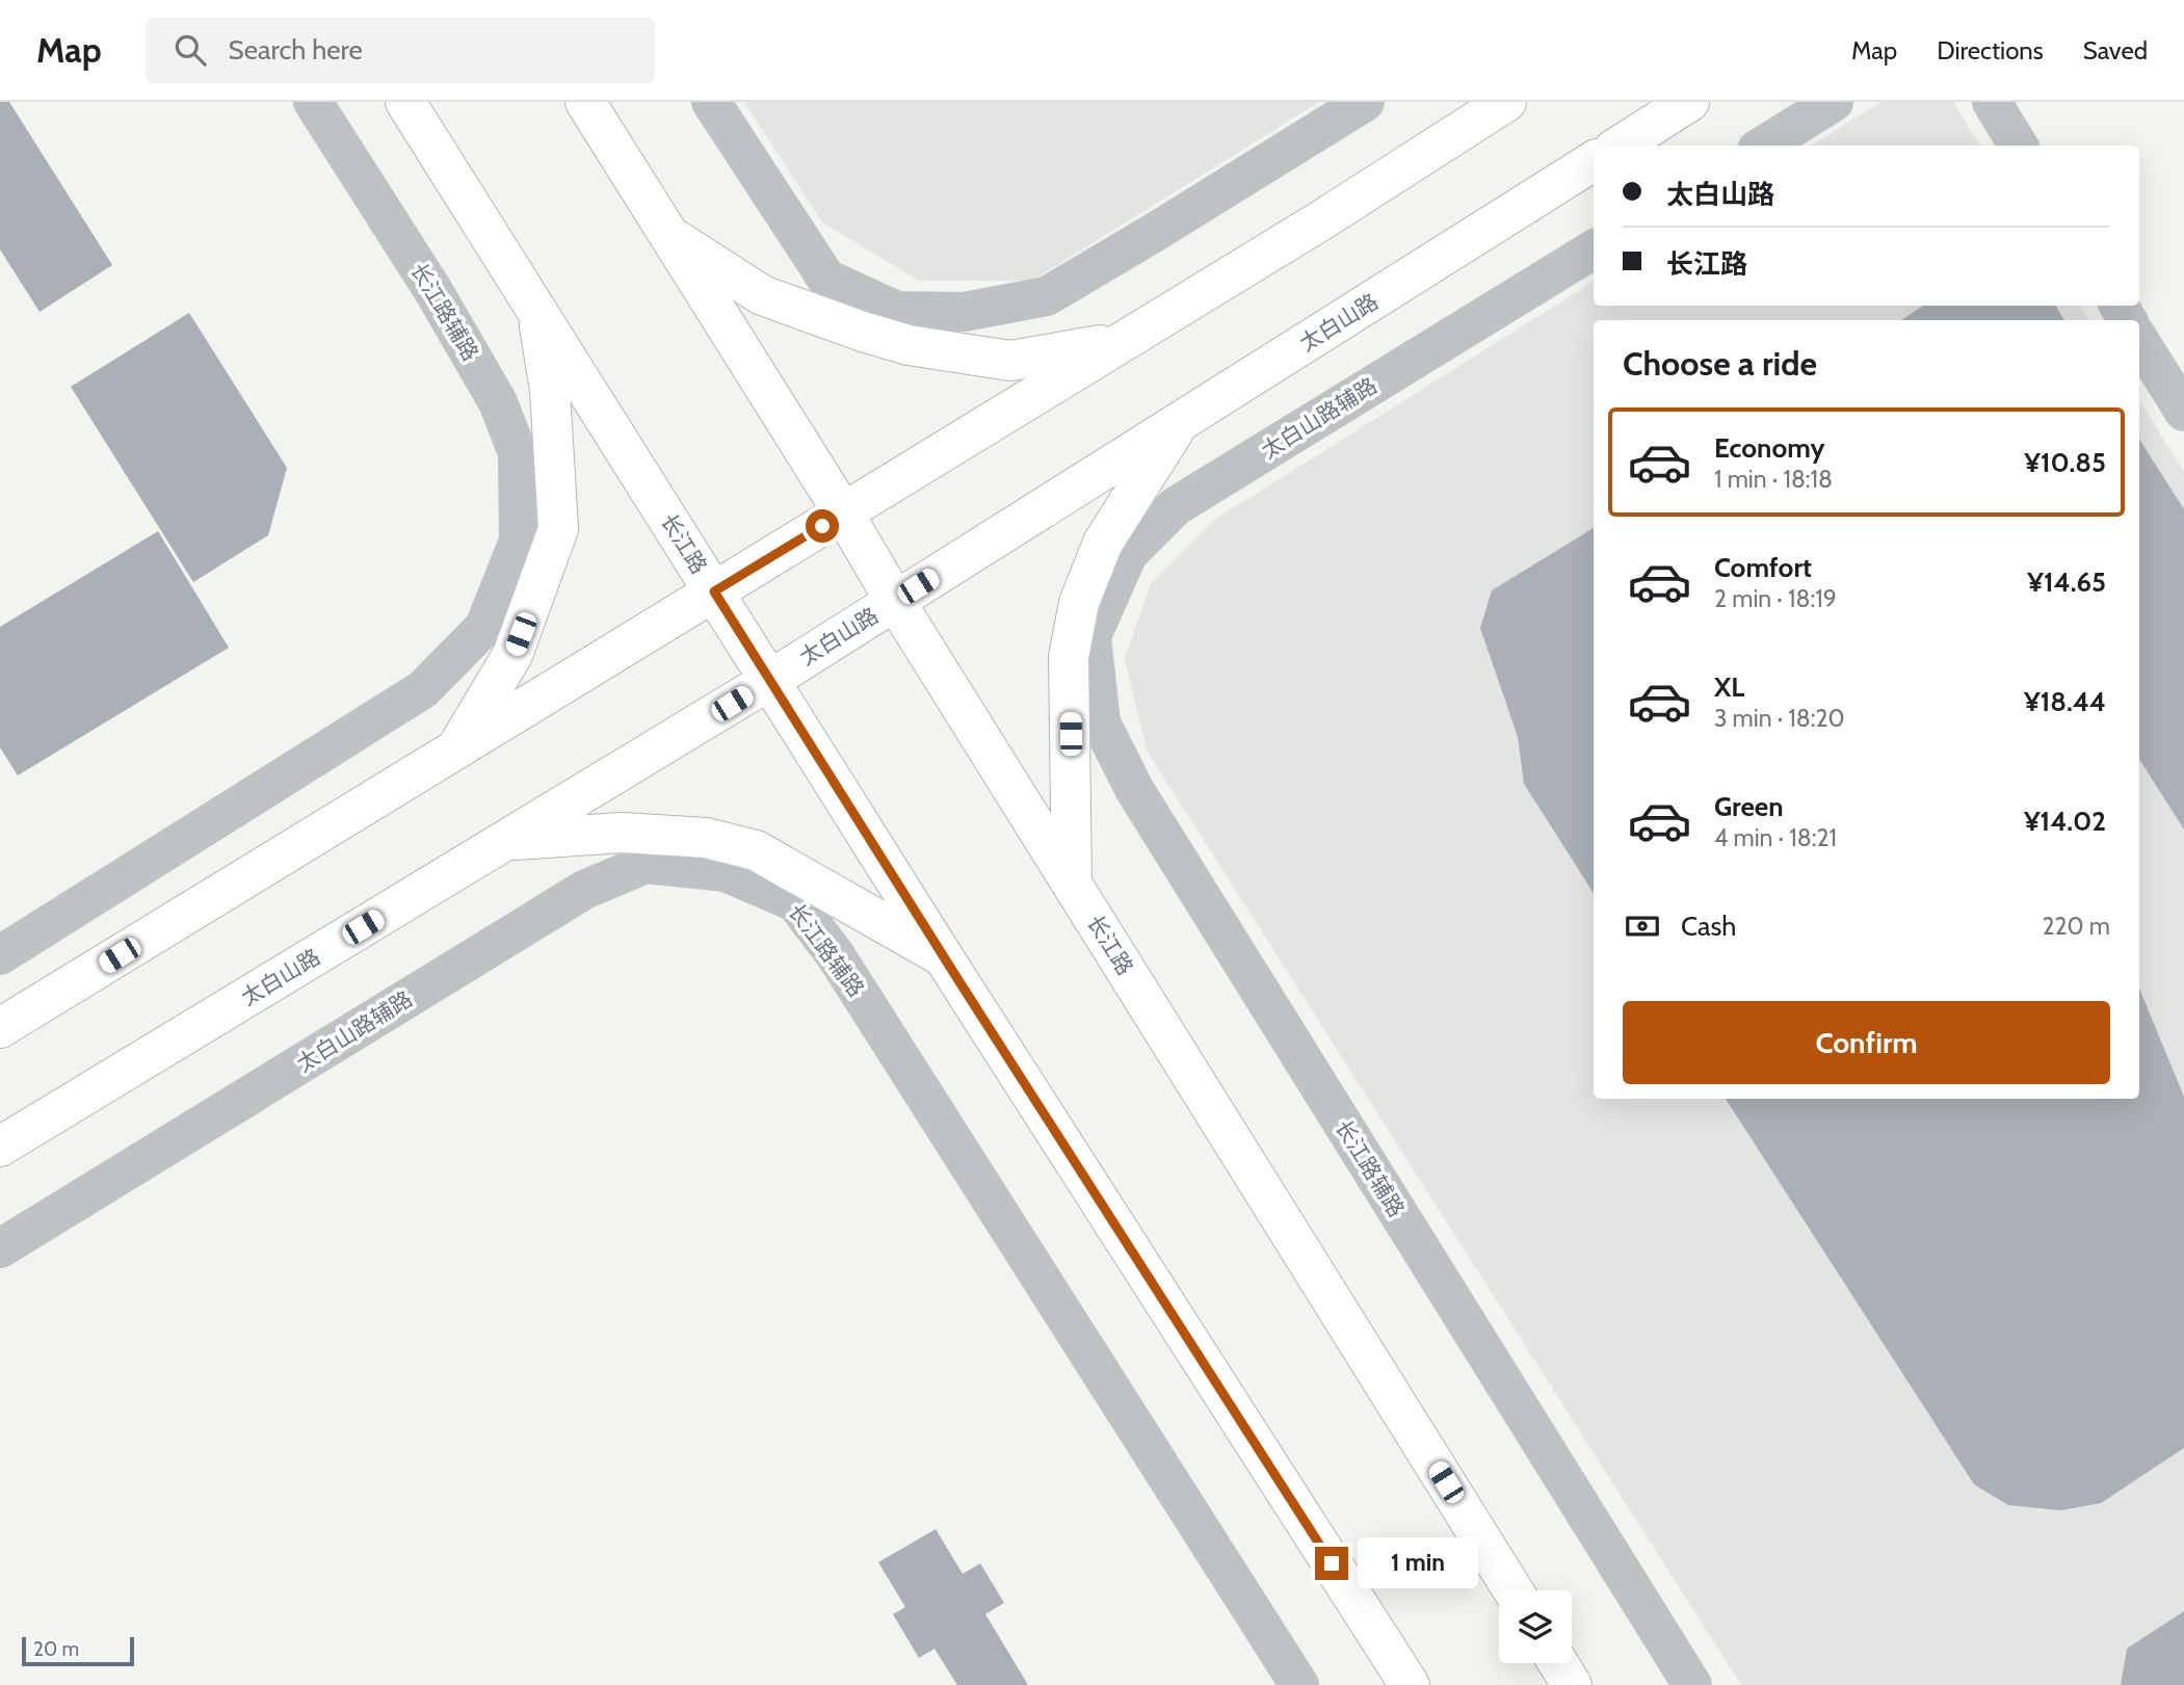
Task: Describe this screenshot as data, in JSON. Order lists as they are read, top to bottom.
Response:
{
  "streets": {
    "main road": ["太白山路", "长江路"],
    "street": ["长江路辅路", "太白山路辅路"]
  },
  "crossings": [
    ["长江路辅路", "太白山路辅路"],
    ["太白山路", "长江路"]
  ],
  "scale_bar": "20 m",
  "page": {
    "header": "Map",
    "search": "Search here",
    "nav": ["Map", "Directions", "Saved"],
    "banner": ["太白山路", "长江路"],
    "heading": "Choose a ride",
    "list": [
      {
        "name": "Economy",
        "note": "1 min · 18:18",
        "value": "¥10.85"
      },
      {
        "name": "Comfort",
        "note": "2 min · 18:19",
        "value": "¥14.65"
      },
      {
        "name": "XL",
        "note": "3 min · 18:20",
        "value": "¥18.44"
      },
      {
        "name": "Green",
        "note": "4 min · 18:21",
        "value": "¥14.02"
      }
    ],
    "pay": ["Cash", "220 m"],
    "buttons": "Confirm",
    "bubble": "1 min",
    "scale": "20 m"
  }
}
